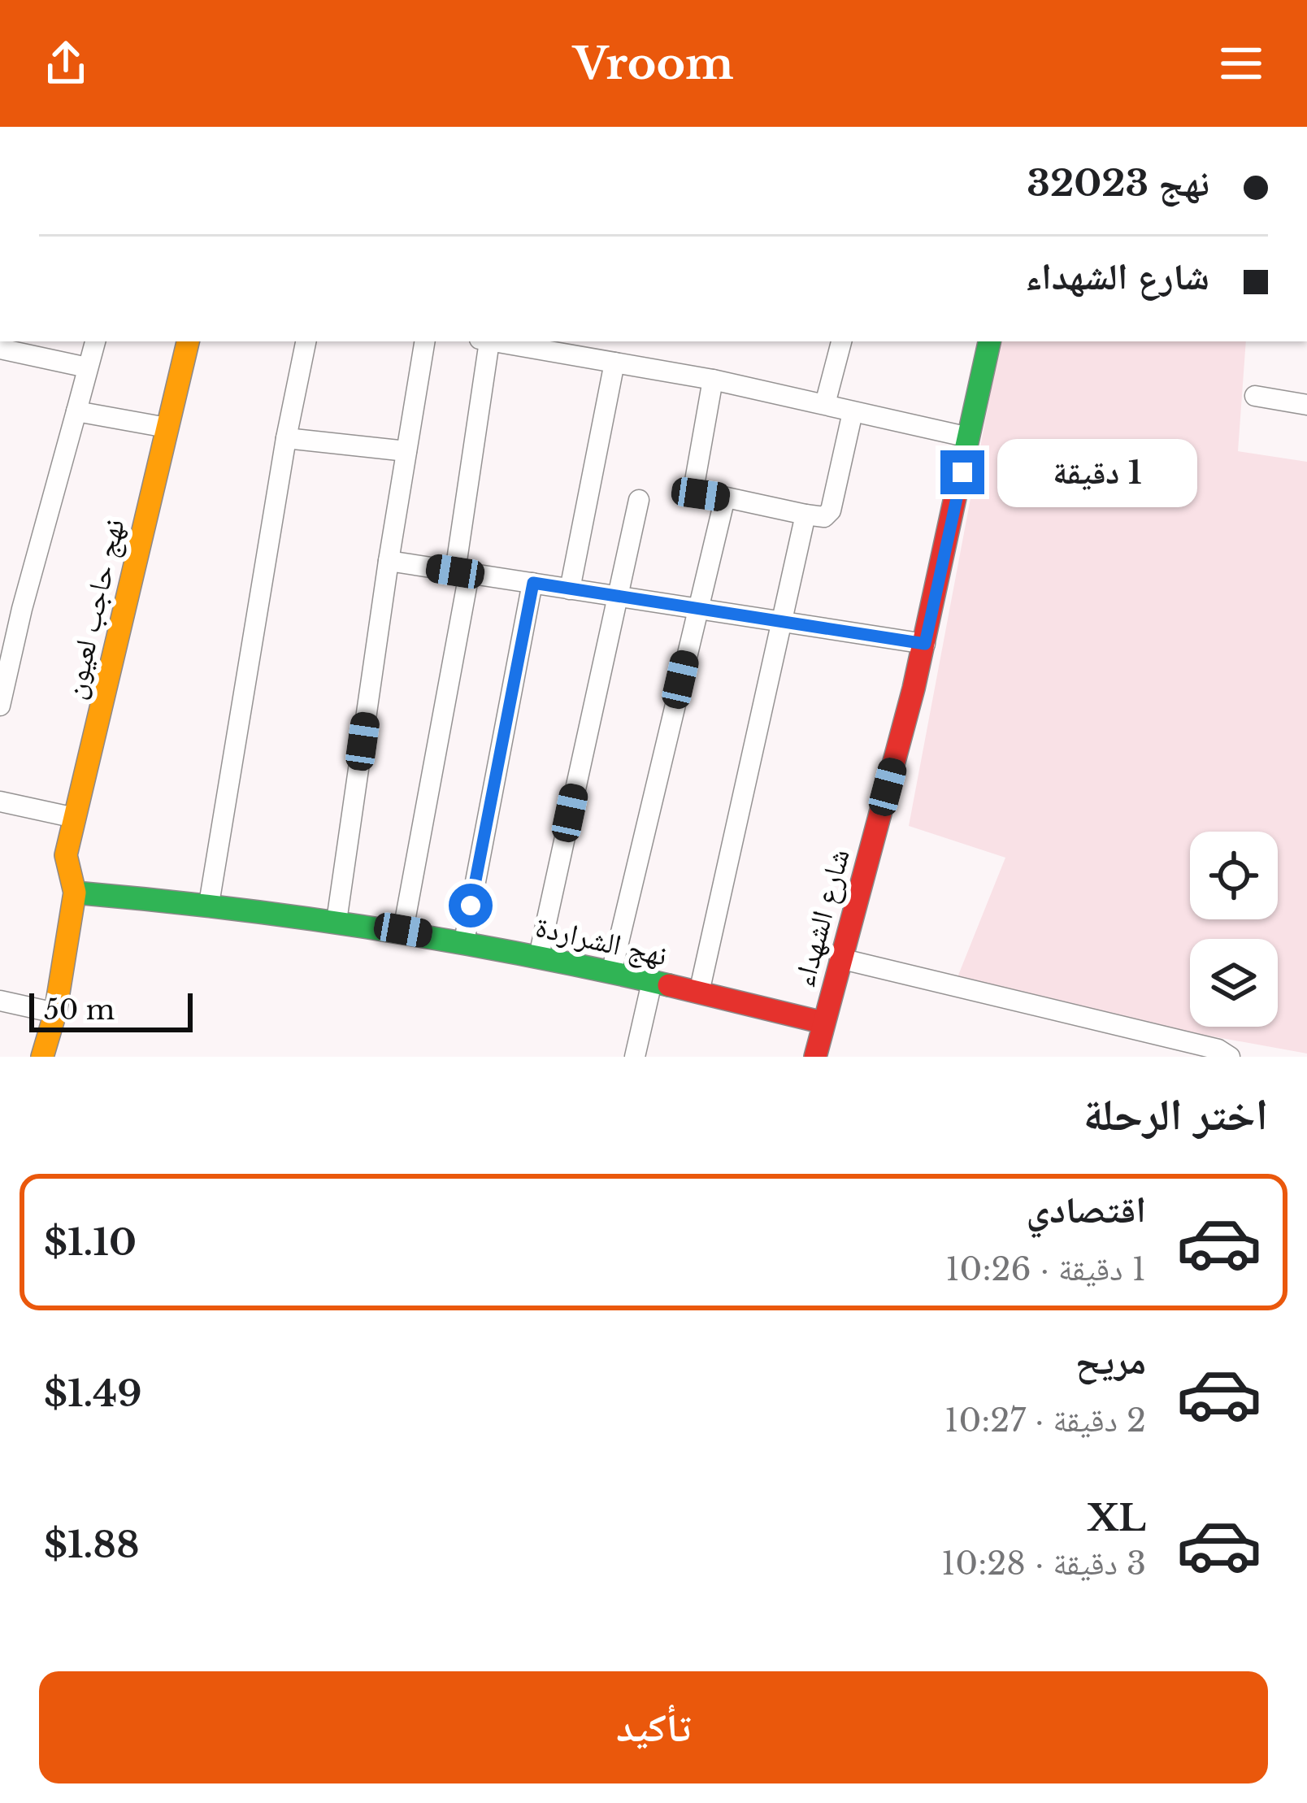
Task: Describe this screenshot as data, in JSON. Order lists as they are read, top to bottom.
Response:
{
  "streets": {
    "street": ["نهج حاجب لعيون", "شارع الشهداء", "نهج الشراردة"]
  },
  "crossings": [
    ["نهج حاجب لعيون", "نهج الشراردة"],
    ["شارع الشهداء", "نهج الشراردة"]
  ],
  "scale_bar": "50 m",
  "page": {
    "header": "Vroom",
    "banner": ["نهج 32023", "شارع الشهداء"],
    "bubble": "1 دقيقة",
    "scale": "50 m",
    "heading": "اختر الرحلة",
    "list": [
      {
        "name": "اقتصادي",
        "note": "1 دقيقة · 10:26",
        "value": "$1.10"
      },
      {
        "name": "مريح",
        "note": "2 دقيقة · 10:27",
        "value": "$1.49"
      },
      {
        "name": "XL",
        "note": "3 دقيقة · 10:28",
        "value": "$1.88"
      }
    ],
    "buttons": "تأكيد"
  }
}
